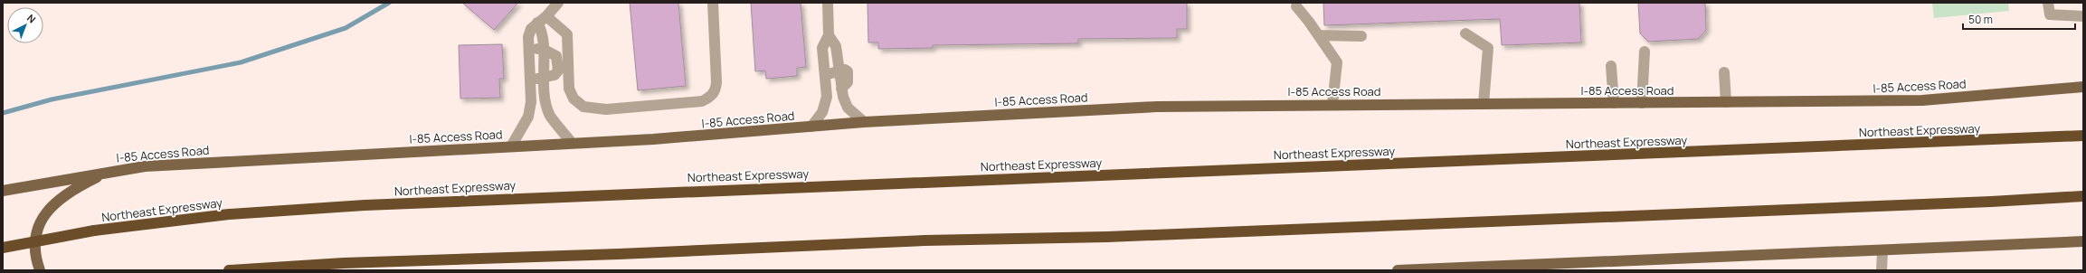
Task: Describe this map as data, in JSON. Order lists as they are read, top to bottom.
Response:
{
  "streets": {
    "highway": ["Northeast Expressway"],
    "main road": ["I-85 Access Road"]
  },
  "scale_bar": "50 m",
  "north": "top right"
}
